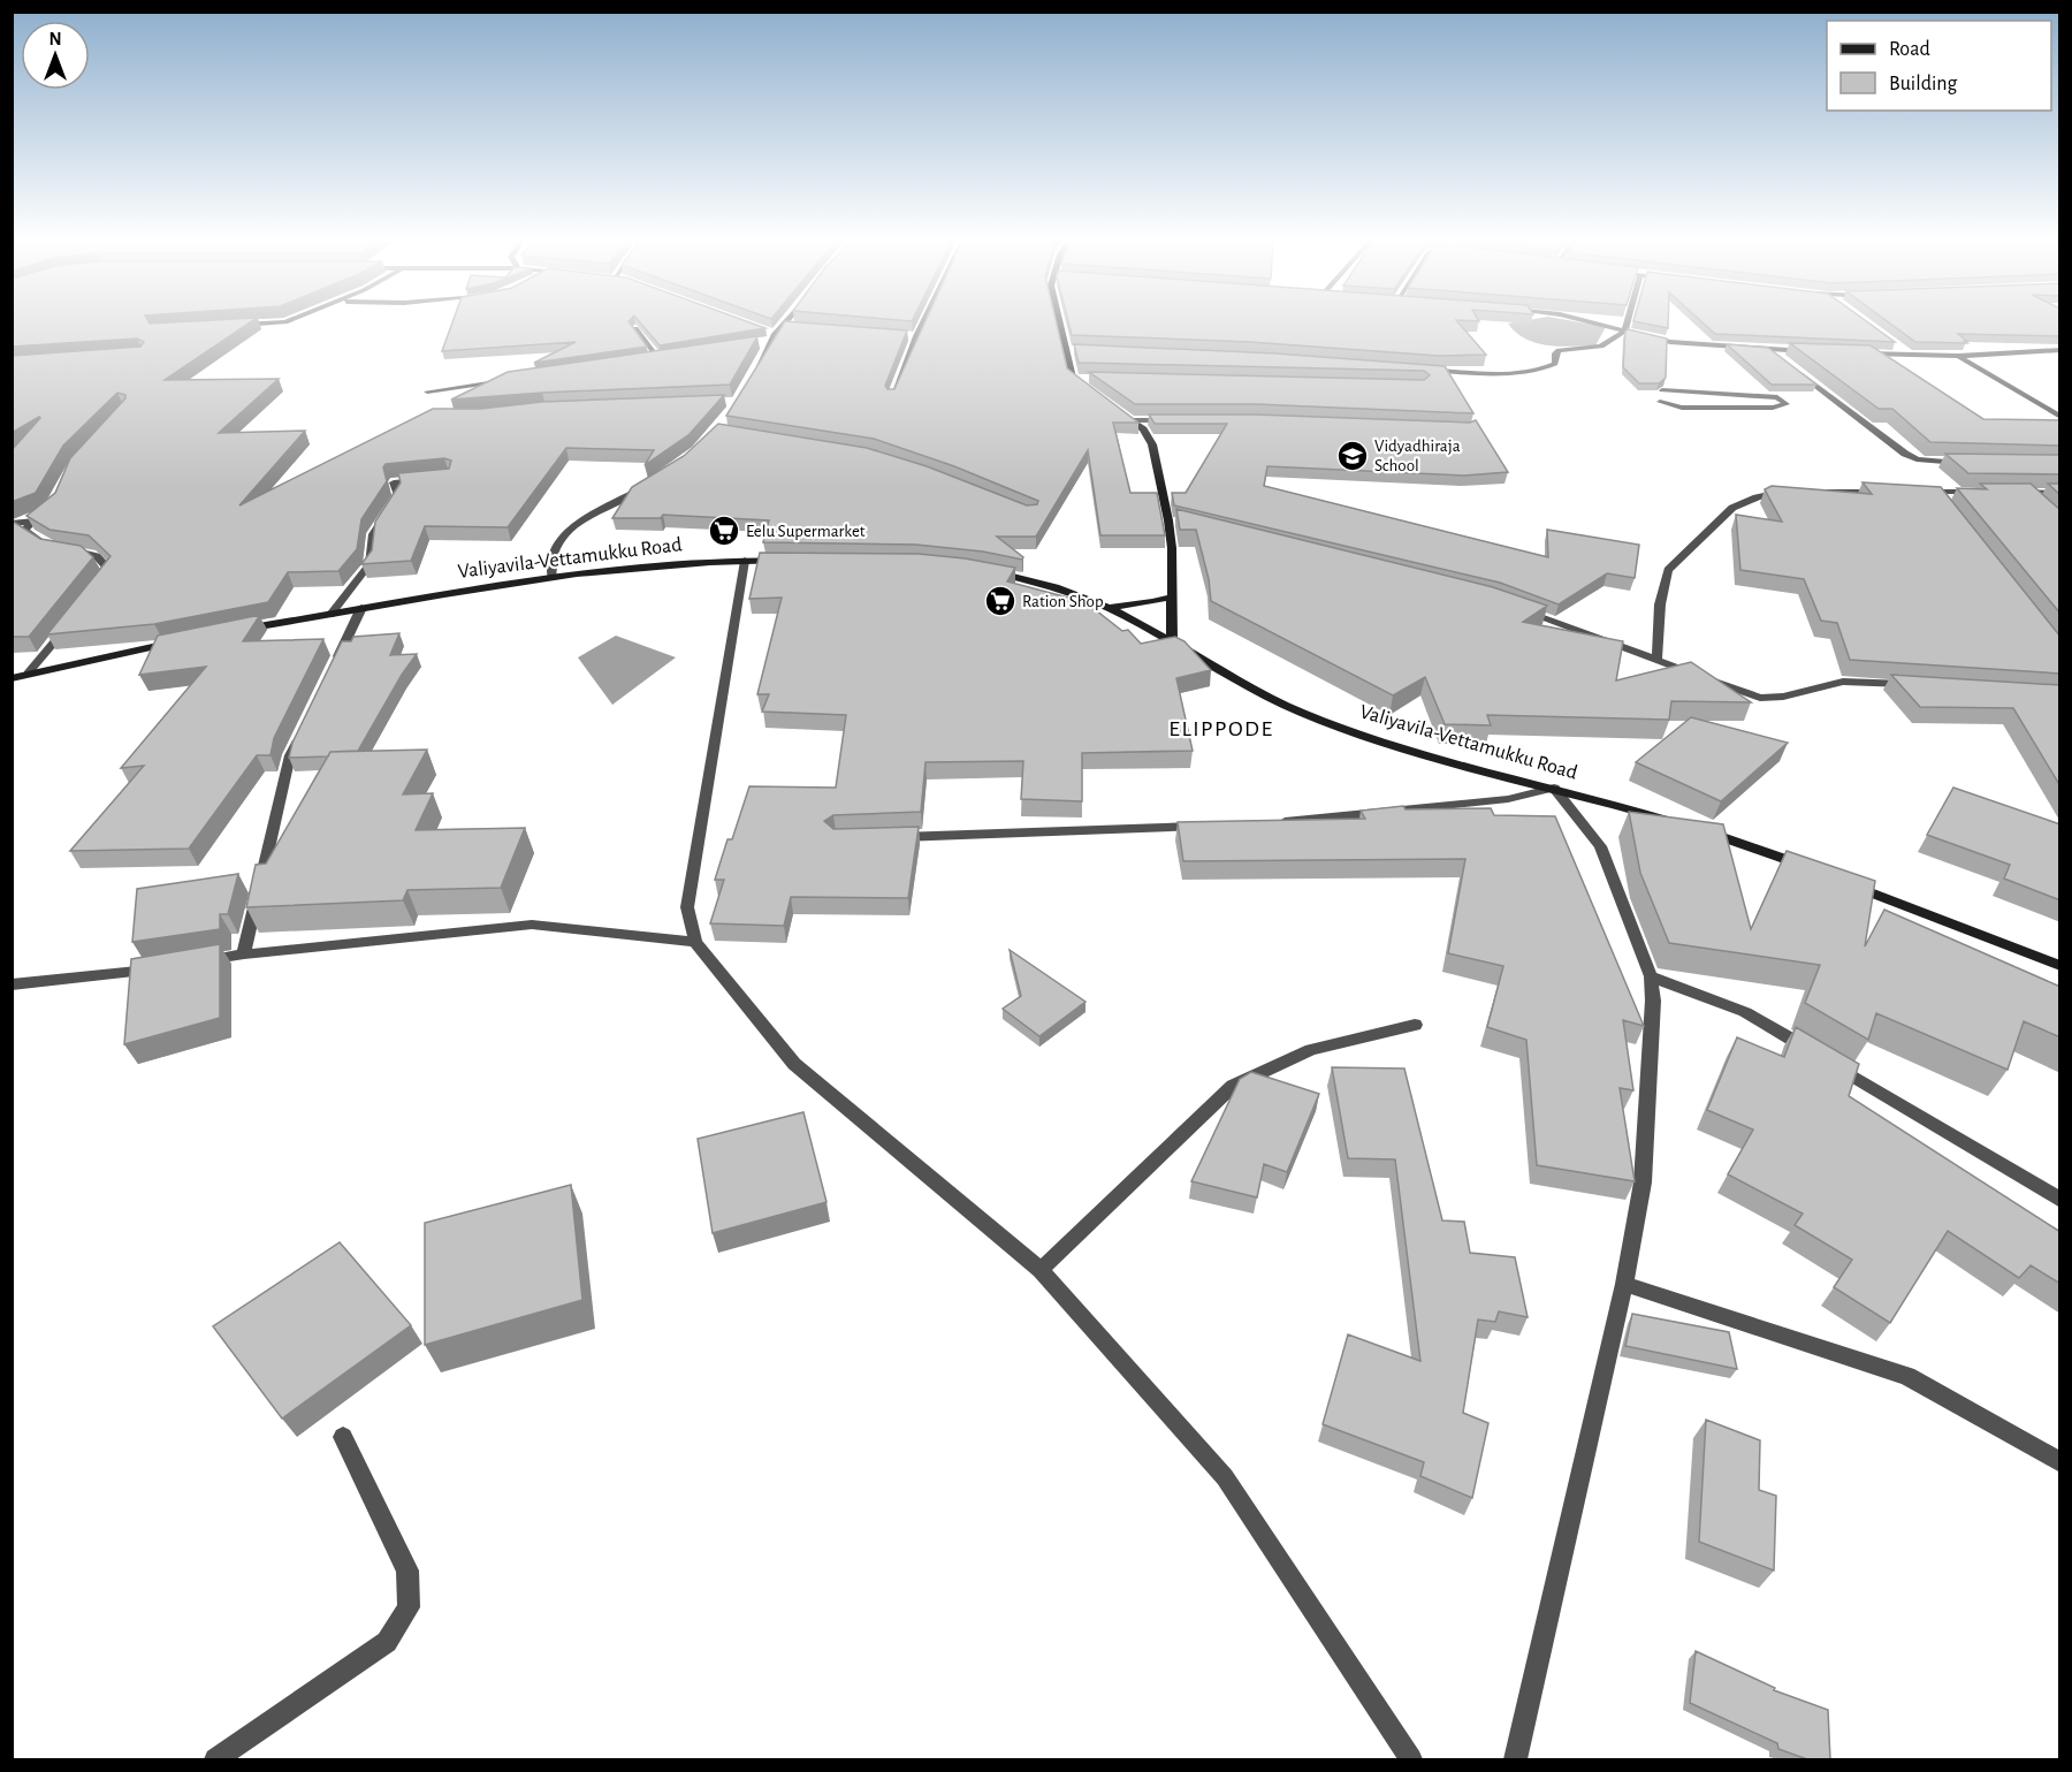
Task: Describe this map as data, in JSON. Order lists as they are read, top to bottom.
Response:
{
  "streets": {
    "street": ["Valiyavila-Vettamukku Road"]
  },
  "districts": ["ELIPPODE"],
  "places": {
    "school or university": ["Vidyadhiraja School"],
    "supermarket": ["Eelu Supermarket", "Ration Shop"]
  },
  "legend": ["Road", "Building"],
  "north": "top"
}
